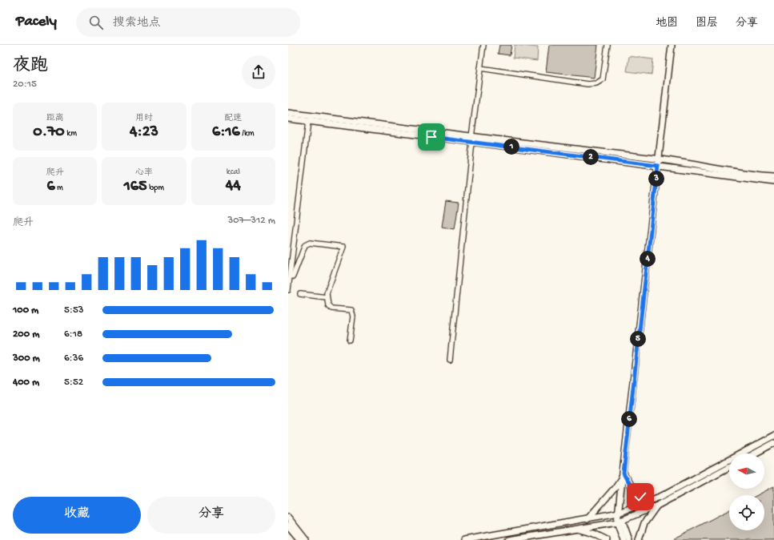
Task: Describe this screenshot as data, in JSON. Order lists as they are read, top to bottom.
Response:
{
  "north": "left",
  "page": {
    "header": "Pacely",
    "search": "搜索地点",
    "nav": ["地图", "图层", "分享"],
    "heading": ["夜跑", "20:15"],
    "stats": [
      ["距离", "0.70 km"],
      ["用时", "4:23"],
      ["配速", "6:16 /km"],
      ["爬升", "6 m"],
      ["心率", "165 bpm"],
      ["kcal", "44"]
    ],
    "pins": [
      "1",
      "2",
      "3",
      "4",
      "5",
      "6"
    ],
    "chart": ["爬升", "307–312 m"],
    "list": [
      {
        "name": "100 m",
        "note": "5:53"
      },
      {
        "name": "200 m",
        "note": "6:18"
      },
      {
        "name": "300 m",
        "note": "6:36"
      },
      {
        "name": "400 m",
        "note": "5:52"
      }
    ],
    "buttons": ["收藏", "分享"]
  }
}
